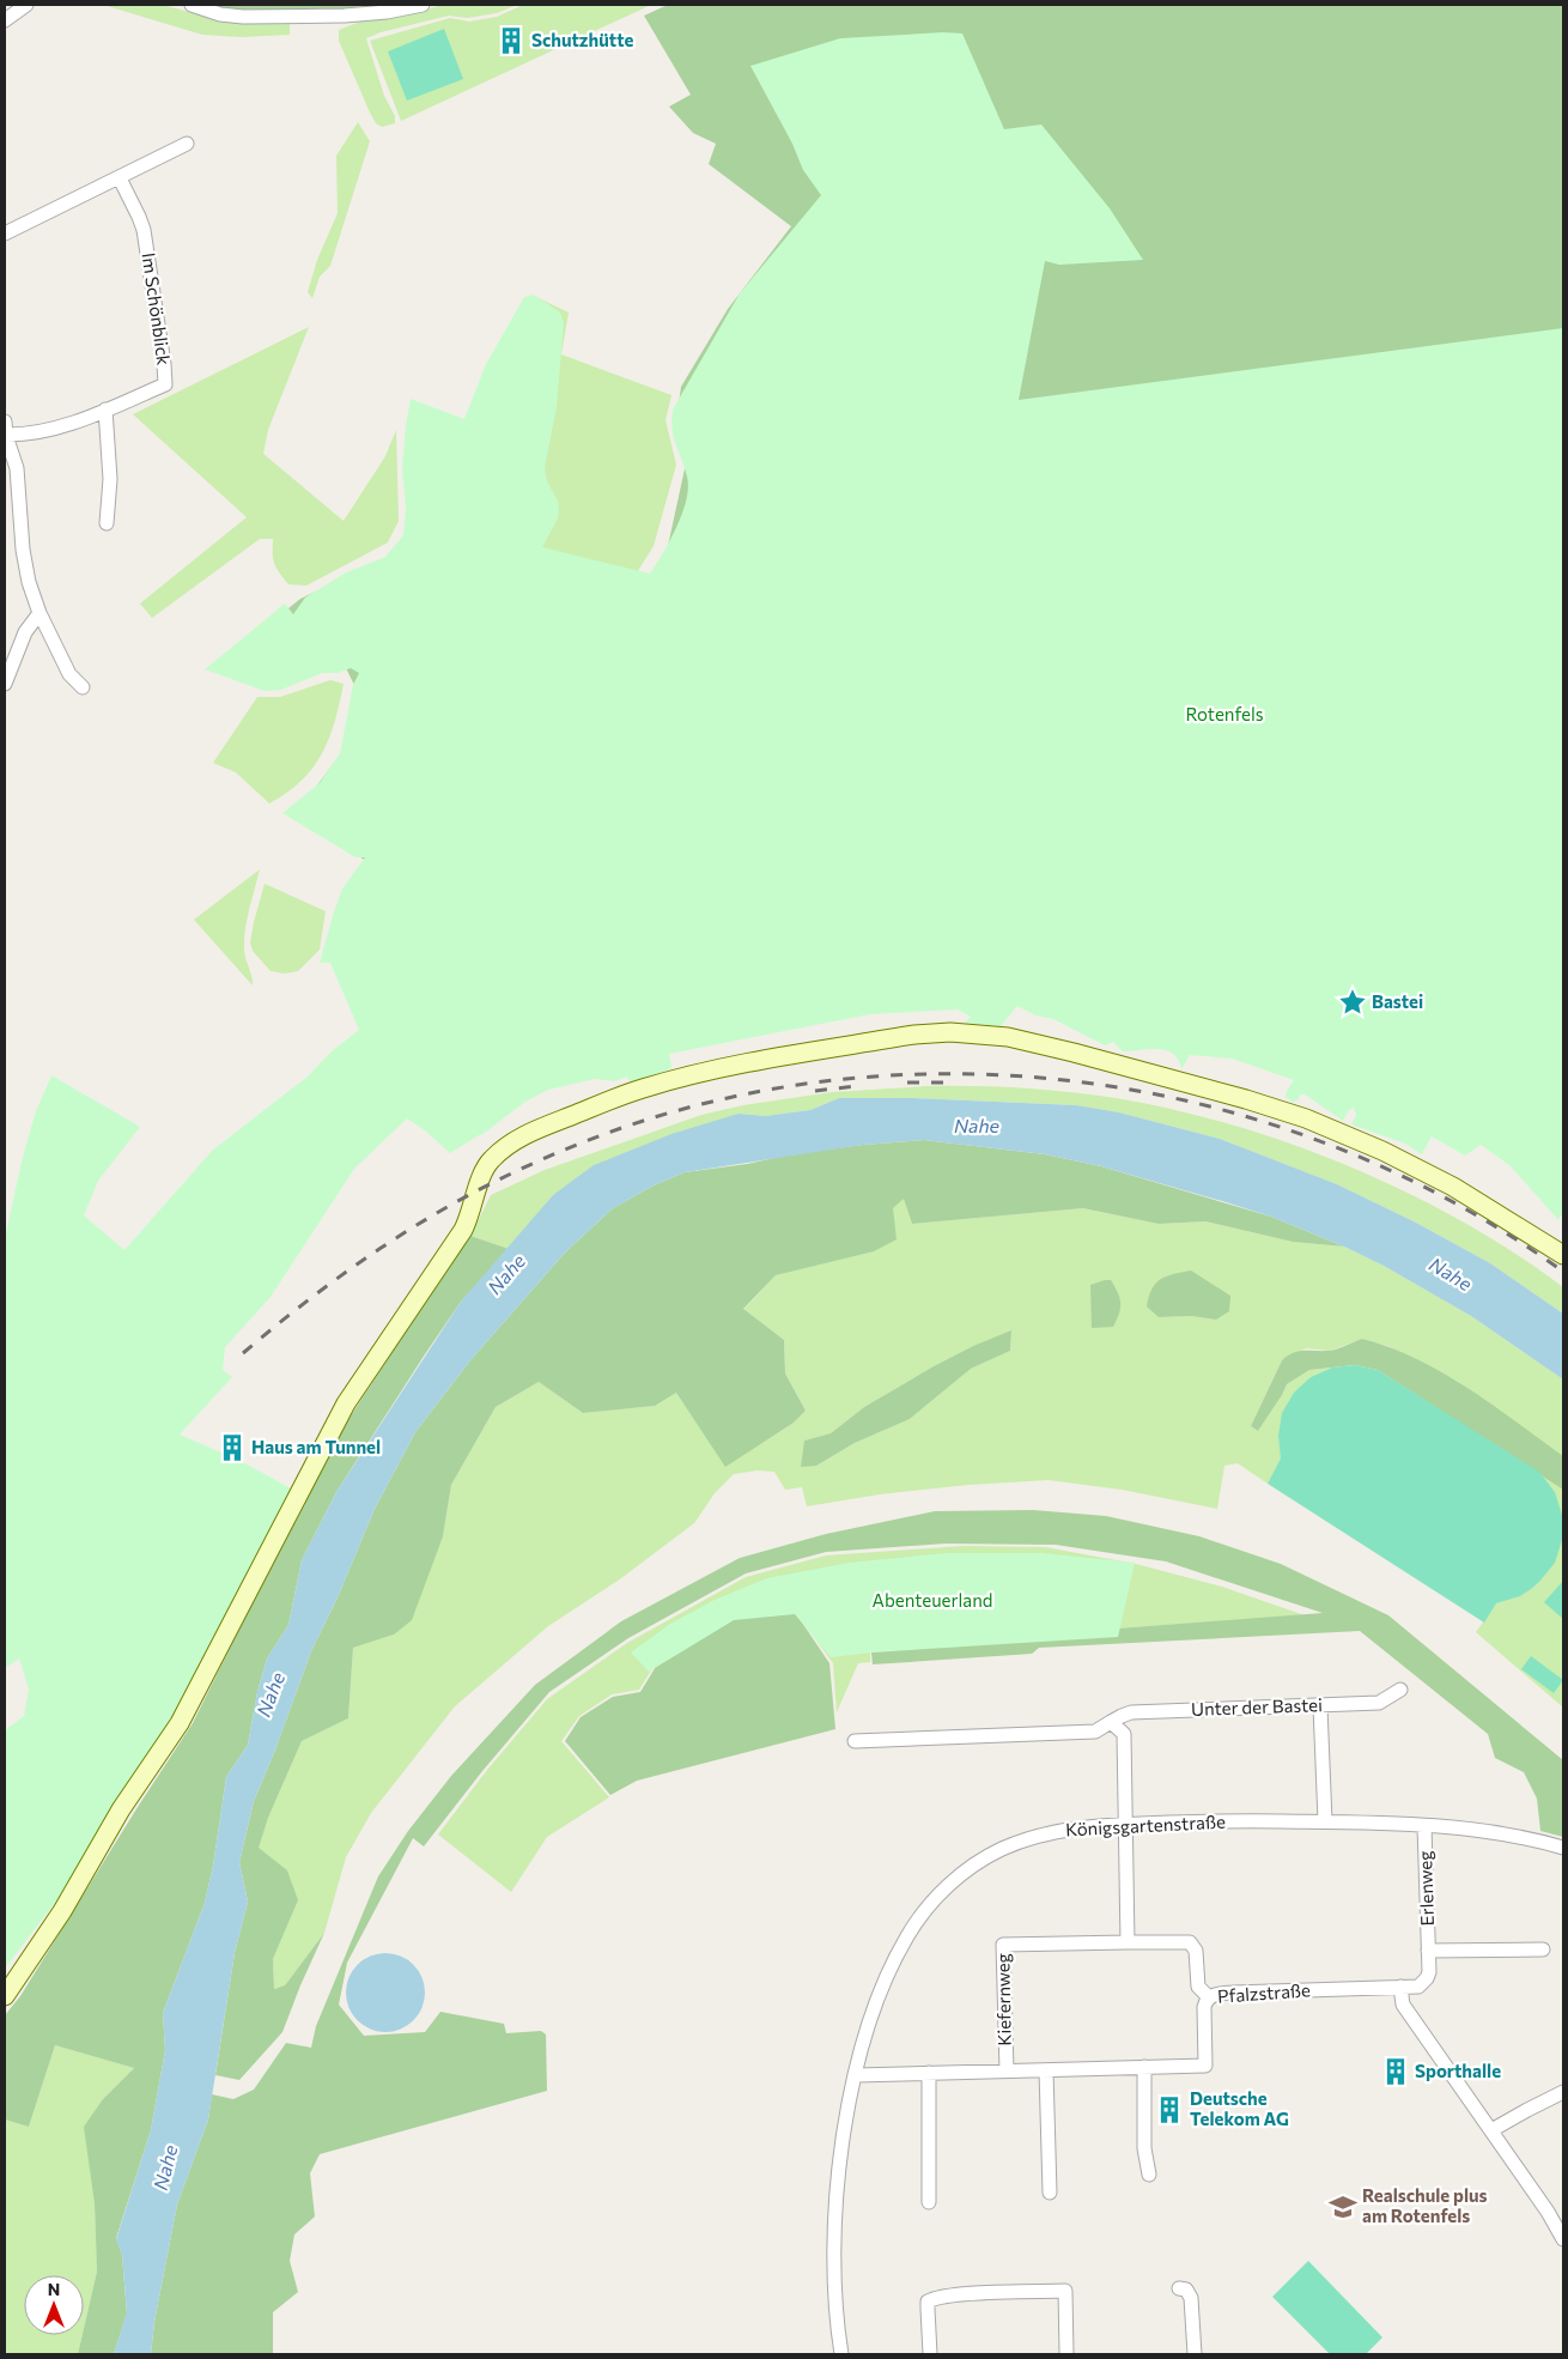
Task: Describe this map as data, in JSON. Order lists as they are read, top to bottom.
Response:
{
  "streets": {
    "street": [
      "Im Schönblick",
      "Unter der Bastei",
      "Königsgartenstraße",
      "Erlenweg",
      "Pfalzstraße",
      "Kiefernweg"
    ]
  },
  "crossings": [
    ["Königsgartenstraße", "Erlenweg"],
    ["Königsgartenstraße", "Pfalzstraße"],
    ["Erlenweg", "Pfalzstraße"],
    ["Pfalzstraße", "Kiefernweg"]
  ],
  "water": ["Nahe"],
  "parks": ["Rotenfels", "Abenteuerland"],
  "places": {
    "building": [
      "Schutzhütte",
      "Haus am Tunnel",
      "Sporthalle",
      "Deutsche Telekom AG"
    ],
    "place": ["Bastei"],
    "school or university": ["Realschule plus am Rotenfels"]
  },
  "north": "top"
}
